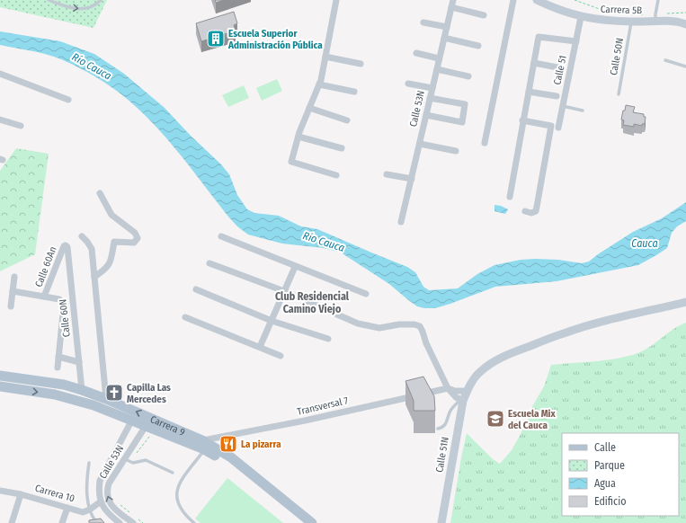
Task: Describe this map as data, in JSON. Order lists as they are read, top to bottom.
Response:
{
  "streets": {
    "main road": ["Carrera 5B", "Carrera 9", "Calle 51N"],
    "street": [
      "Calle 51",
      "Calle 53N",
      "Calle 60An",
      "Calle 60N",
      "Transversal 7",
      "Carrera 10"
    ],
    "lane": ["Calle 50N"]
  },
  "crossings": [
    ["Carrera 5B", "Calle 50N"],
    ["Carrera 5B", "Calle 51"],
    ["Calle 53N", "Carrera 9"],
    ["Calle 60An", "Calle 60N"],
    ["Calle 60N", "Carrera 9"],
    ["Transversal 7", "Carrera 9"],
    ["Transversal 7", "Calle 51N"]
  ],
  "districts": ["Club Residencial Camino Viejo"],
  "water": ["Río Cauca", "Cauca"],
  "places": {
    "building": ["Escuela Superior Administración Pública"],
    "church": ["Capilla Las Mercedes"],
    "school or university": ["Escuela Mix del Cauca"],
    "restaurant": ["La pizarra"]
  },
  "legend": [
    "Calle",
    "Parque",
    "Agua",
    "Edificio"
  ]
}
